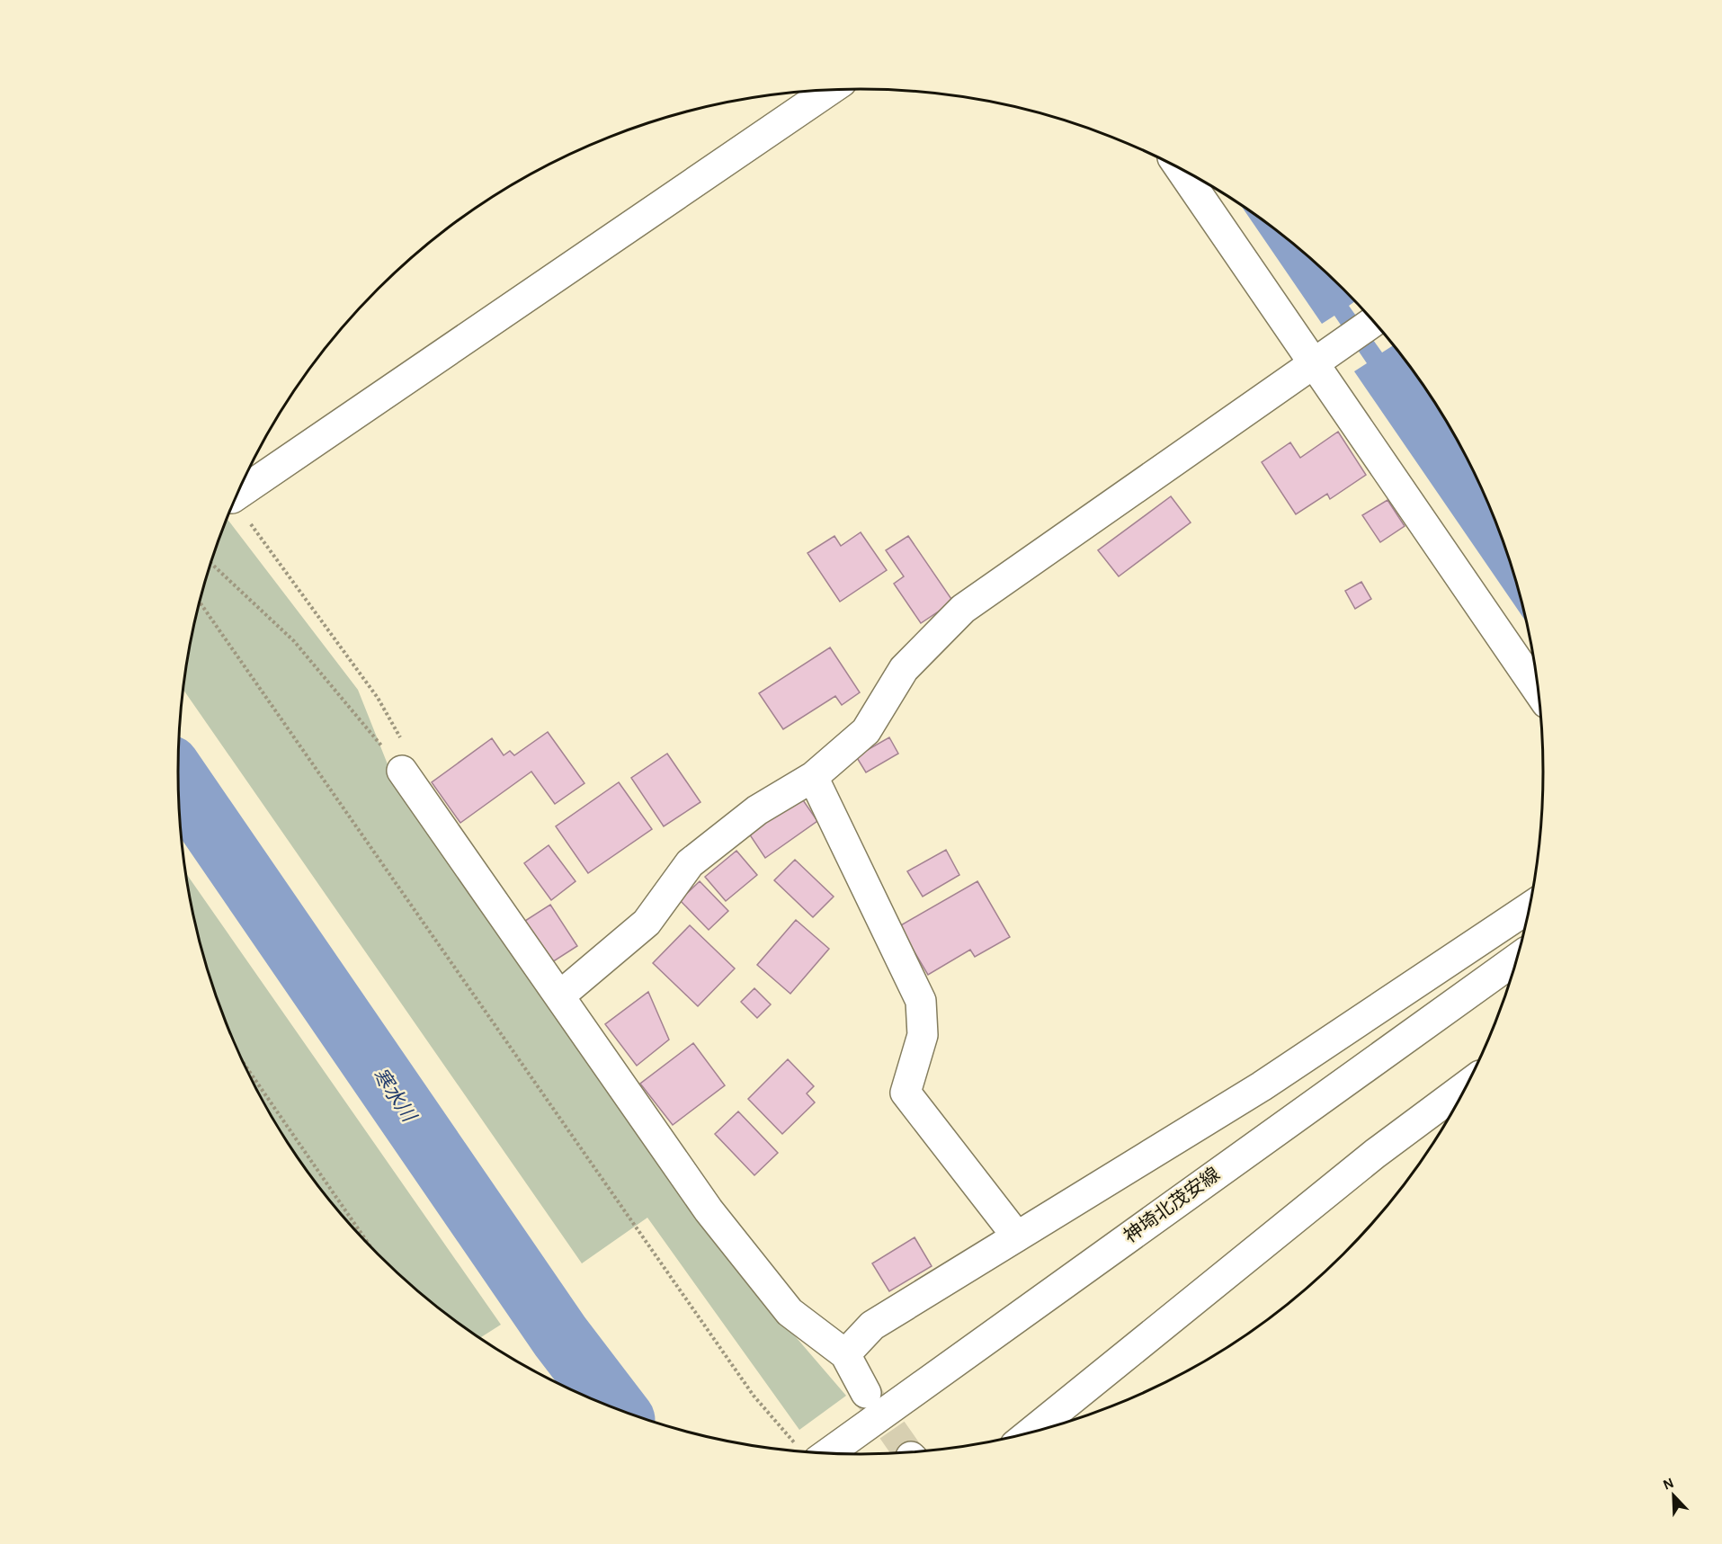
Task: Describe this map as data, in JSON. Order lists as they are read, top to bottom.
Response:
{
  "streets": {
    "street": ["神埼北茂安線"]
  },
  "water": ["寒水川"],
  "north": "top left"
}
